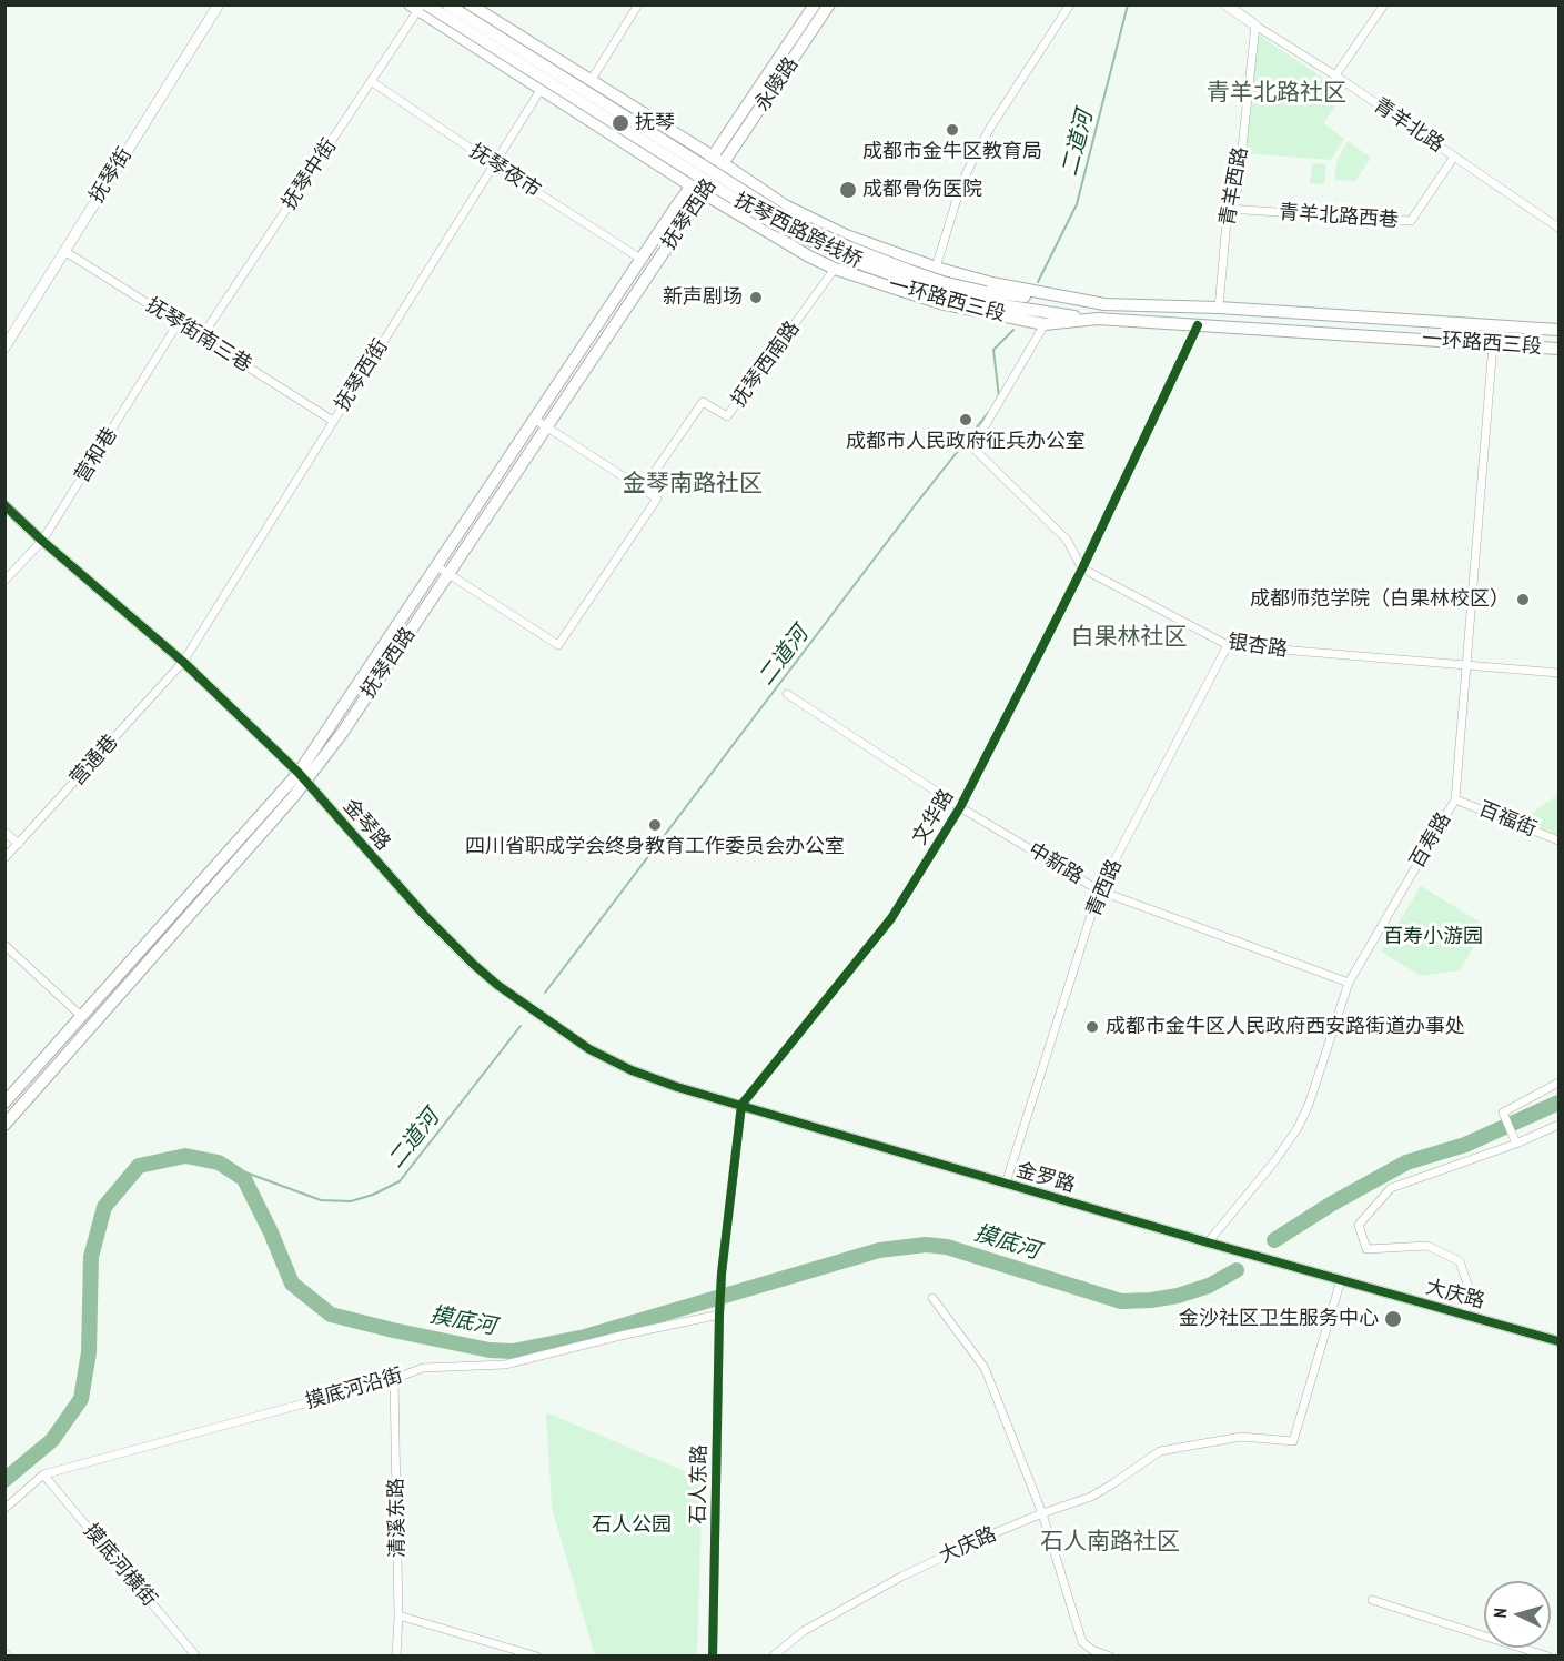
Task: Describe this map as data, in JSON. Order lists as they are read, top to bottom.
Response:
{
  "streets": {
    "main road": [
      "永陵路",
      "抚琴西路",
      "抚琴西路跨线桥",
      "一环路西三段"
    ],
    "street": [
      "青羊北路",
      "抚琴夜市",
      "抚琴中街",
      "抚琴街",
      "青羊西路",
      "青羊北路西巷",
      "抚琴街南三巷",
      "抚琴西南路",
      "抚琴西街",
      "营和巷",
      "银杏路",
      "营通巷",
      "文华路",
      "百福街",
      "金琴路",
      "百寿路",
      "中新路",
      "青西路",
      "金罗路",
      "大庆路",
      "摸底河沿街",
      "石人东路",
      "清溪东路",
      "摸底河横街"
    ]
  },
  "crossings": [
    ["永陵路", "抚琴西路"],
    ["永陵路", "一环路西三段"],
    ["青羊北路", "青羊西路"],
    ["青羊北路", "青羊北路西巷"],
    ["抚琴夜市", "抚琴中街"],
    ["抚琴夜市", "抚琴西路"],
    ["抚琴夜市", "抚琴西街"],
    ["抚琴中街", "抚琴西路跨线桥"],
    ["抚琴中街", "一环路西三段"],
    ["抚琴中街", "抚琴街南三巷"],
    ["抚琴街", "抚琴街南三巷"],
    ["青羊西路", "青羊北路西巷"],
    ["青羊西路", "一环路西三段"],
    ["抚琴西路", "一环路西三段"],
    ["抚琴西路", "金琴路"],
    ["抚琴西路跨线桥", "一环路西三段"],
    ["一环路西三段", "抚琴西南路"],
    ["一环路西三段", "抚琴西街"],
    ["一环路西三段", "文华路"],
    ["一环路西三段", "百寿路"],
    ["抚琴街南三巷", "抚琴西街"],
    ["抚琴街南三巷", "营和巷"],
    ["抚琴西街", "营通巷"],
    ["抚琴西街", "金琴路"],
    ["营和巷", "金琴路"],
    ["银杏路", "文华路"],
    ["银杏路", "百寿路"],
    ["银杏路", "青西路"],
    ["营通巷", "金琴路"],
    ["文华路", "金琴路"],
    ["文华路", "中新路"],
    ["文华路", "金罗路"],
    ["百福街", "百寿路"],
    ["金琴路", "金罗路"],
    ["百寿路", "中新路"],
    ["百寿路", "金罗路"],
    ["中新路", "青西路"],
    ["青西路", "金罗路"],
    ["金罗路", "大庆路"],
    ["摸底河沿街", "石人东路"],
    ["摸底河沿街", "清溪东路"],
    ["摸底河沿街", "摸底河横街"]
  ],
  "districts": [
    "青羊北路社区",
    "金琴南路社区",
    "白果林社区",
    "石人南路社区"
  ],
  "water": ["二道河", "摸底河"],
  "parks": ["百寿小游园", "石人公园"],
  "places": [
    "抚琴",
    "成都市金牛区教育局",
    "成都骨伤医院",
    "新声剧场",
    "成都市人民政府征兵办公室",
    "成都师范学院（白果林校区）",
    "四川省职成学会终身教育工作委员会办公室",
    "成都市金牛区人民政府西安路街道办事处",
    "金沙社区卫生服务中心"
  ],
  "north": "left"
}
